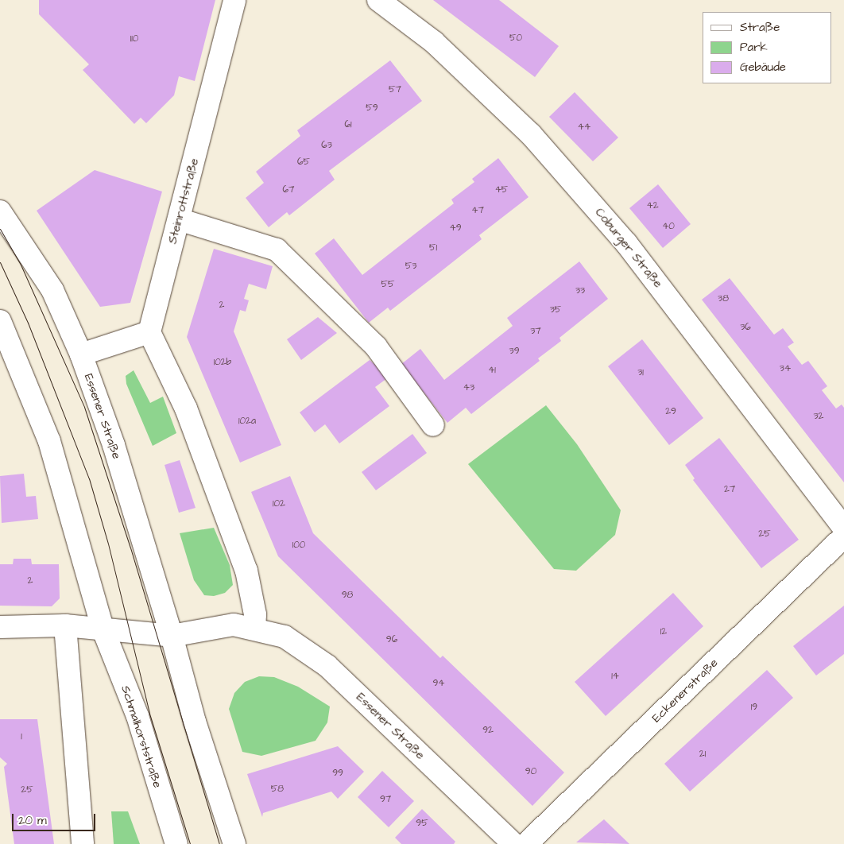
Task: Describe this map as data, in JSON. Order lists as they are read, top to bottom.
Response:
{
  "streets": {
    "street": [
      "Steinrottstraße",
      "Coburger Straße",
      "Essener Straße",
      "Eckenerstraße",
      "Schmalhorststraße"
    ]
  },
  "crossings": [
    ["Essener Straße", "Schmalhorststraße"]
  ],
  "house_numbers": [
    "50",
    "110",
    "57",
    "59",
    "61",
    "44",
    "63",
    "65",
    "67",
    "45",
    "42",
    "47",
    "40",
    "49",
    "51",
    "53",
    "55",
    "33",
    "38",
    "2",
    "35",
    "36",
    "37",
    "39",
    "102b",
    "34",
    "41",
    "31",
    "43",
    "29",
    "32",
    "102a",
    "27",
    "102",
    "25",
    "100",
    "2",
    "98",
    "12",
    "96",
    "14",
    "94",
    "19",
    "92",
    "1",
    "21",
    "90",
    "99",
    "58",
    "25",
    "97",
    "95"
  ],
  "legend": ["Straße", "Park", "Gebäude"],
  "scale_bar": "20 m"
}
